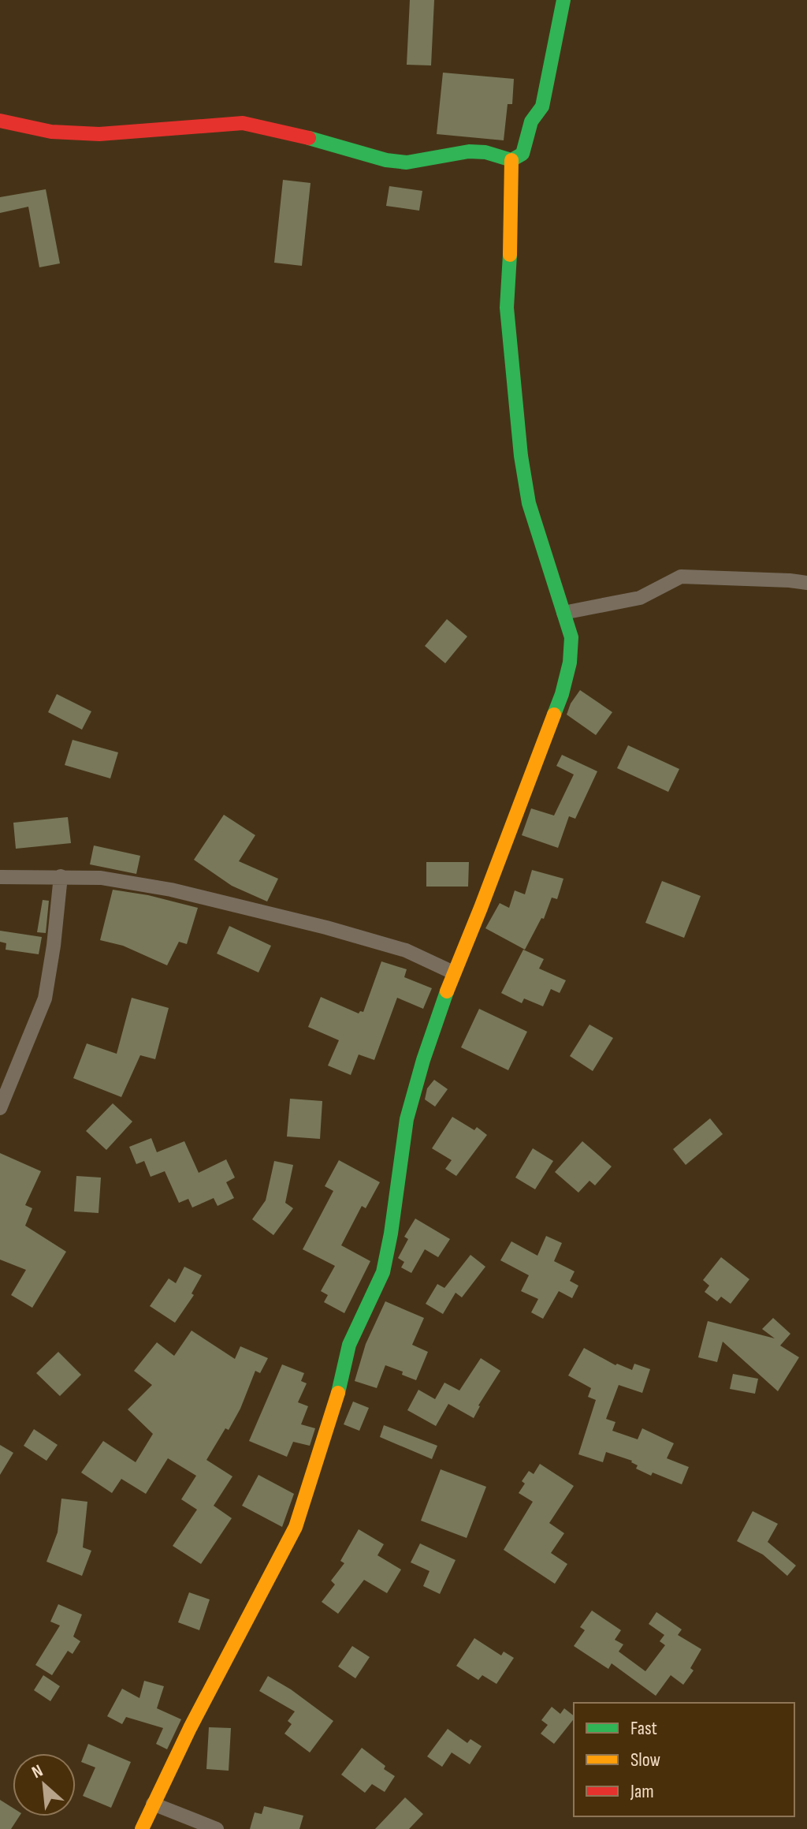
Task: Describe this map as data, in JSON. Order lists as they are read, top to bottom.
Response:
{
  "legend": ["Fast", "Slow", "Jam"],
  "north": "top left"
}
